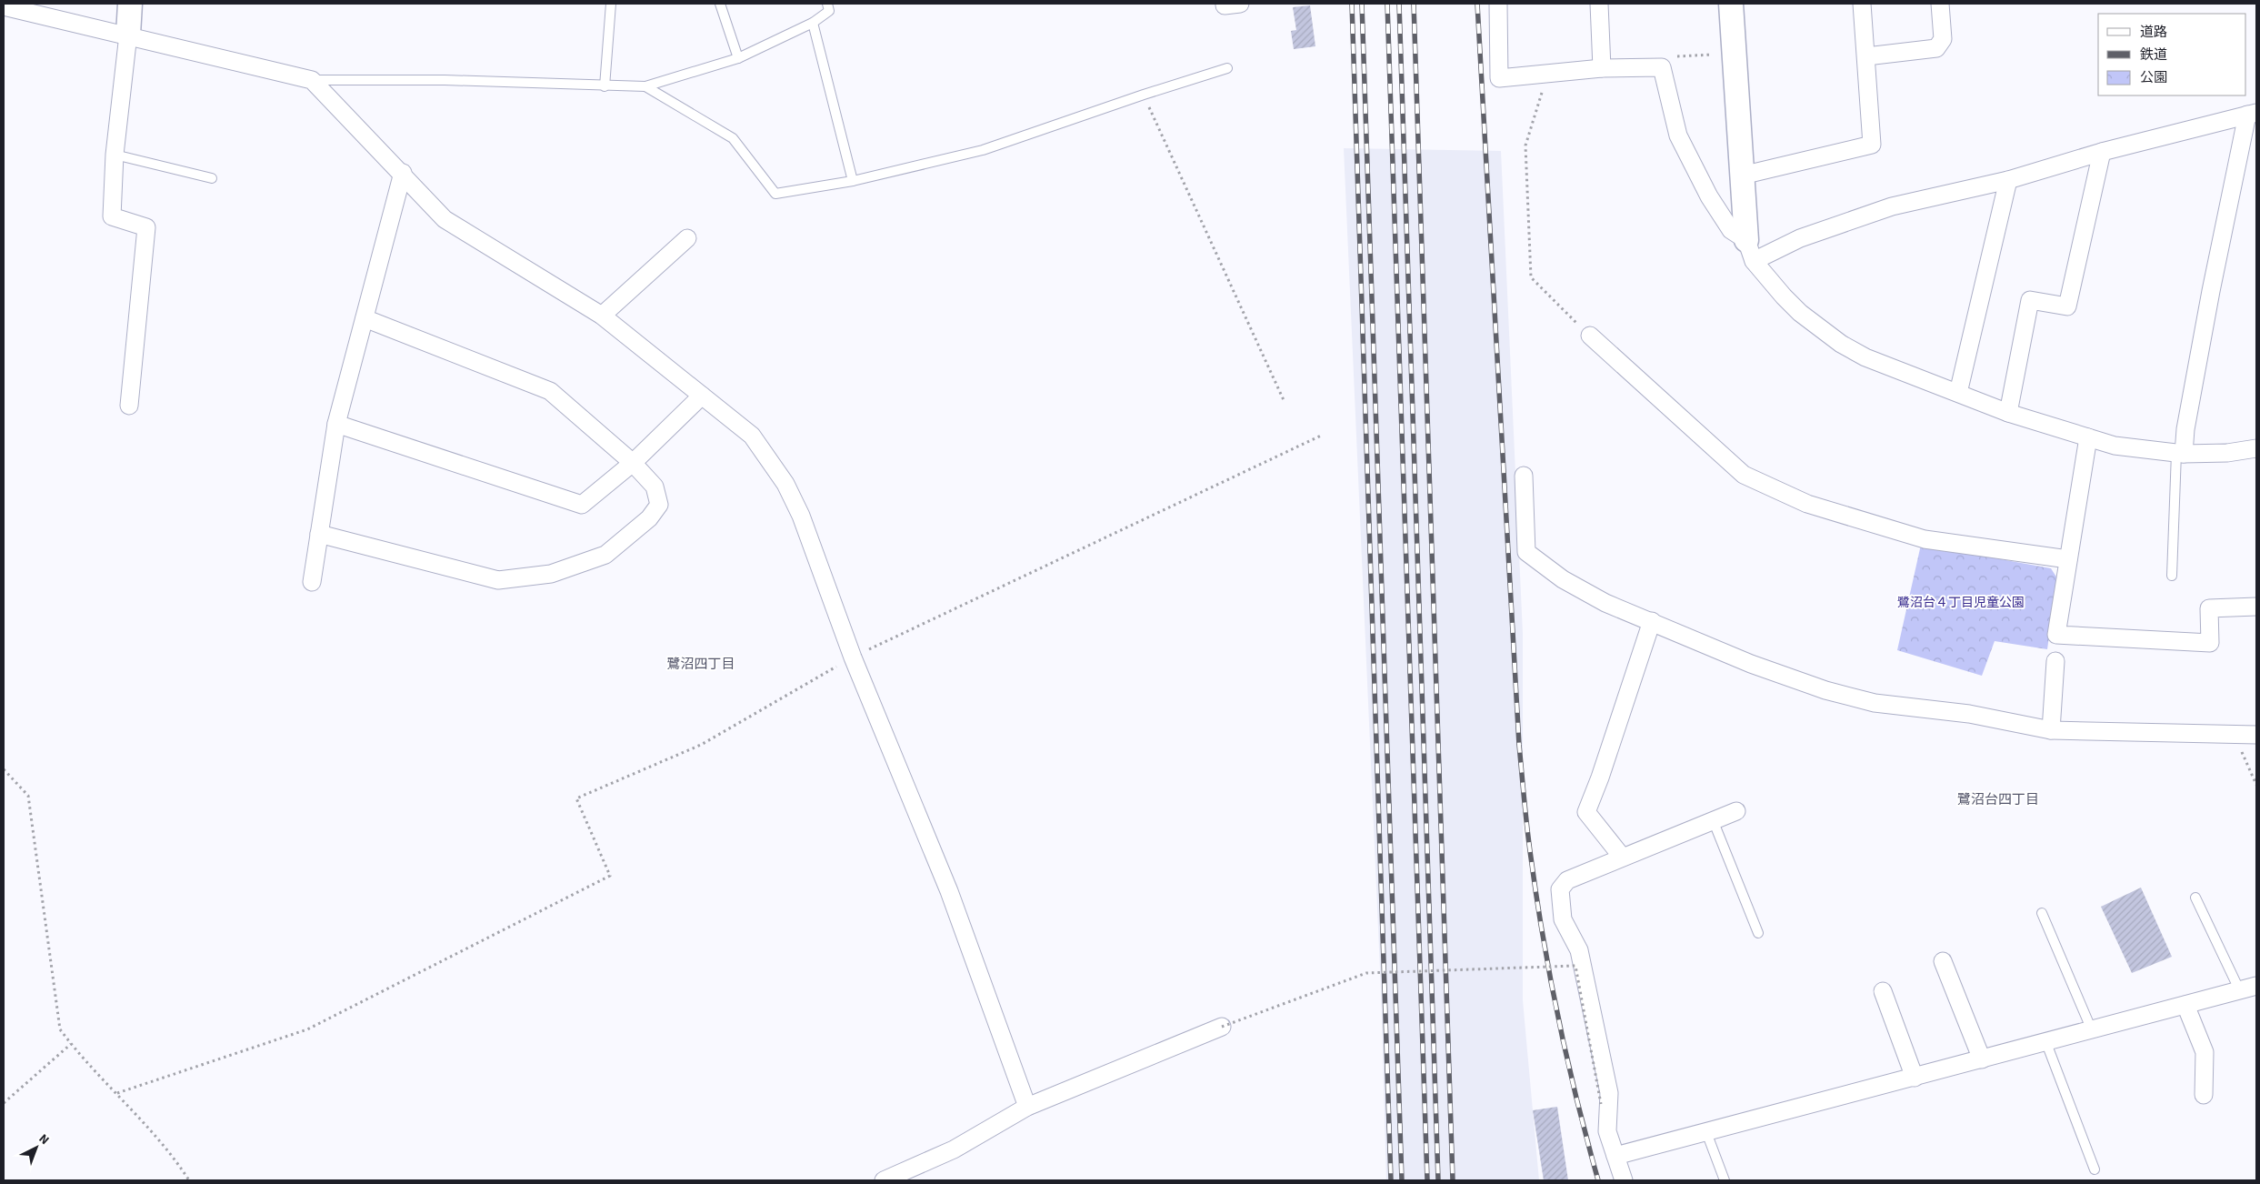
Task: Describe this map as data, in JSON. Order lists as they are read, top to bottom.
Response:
{
  "districts": ["鷺沼四丁目", "鷺沼台四丁目"],
  "parks": ["鷺沼台４丁目児童公園"],
  "legend": ["道路", "鉄道", "公園"],
  "north": "top right"
}
